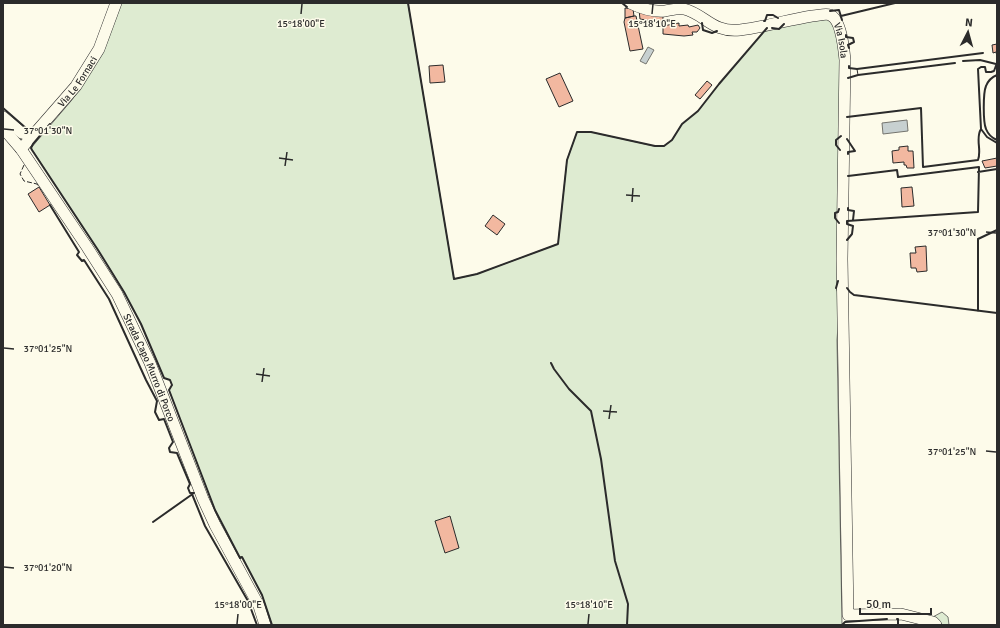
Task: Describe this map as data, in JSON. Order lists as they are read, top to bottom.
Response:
{
  "streets": {
    "street": ["Via Isola", "Via Le Fornaci", "Strada Capo Murro di Porco"]
  },
  "crossings": [
    ["Via Le Fornaci", "Strada Capo Murro di Porco"]
  ],
  "scale_bar": "50 m",
  "north": "top",
  "coordinates": [
    "15°18'00\"E",
    "15°18'10\"E",
    "37°01'30\"N",
    "37°01'25\"N",
    "37°01'20\"N"
  ]
}
